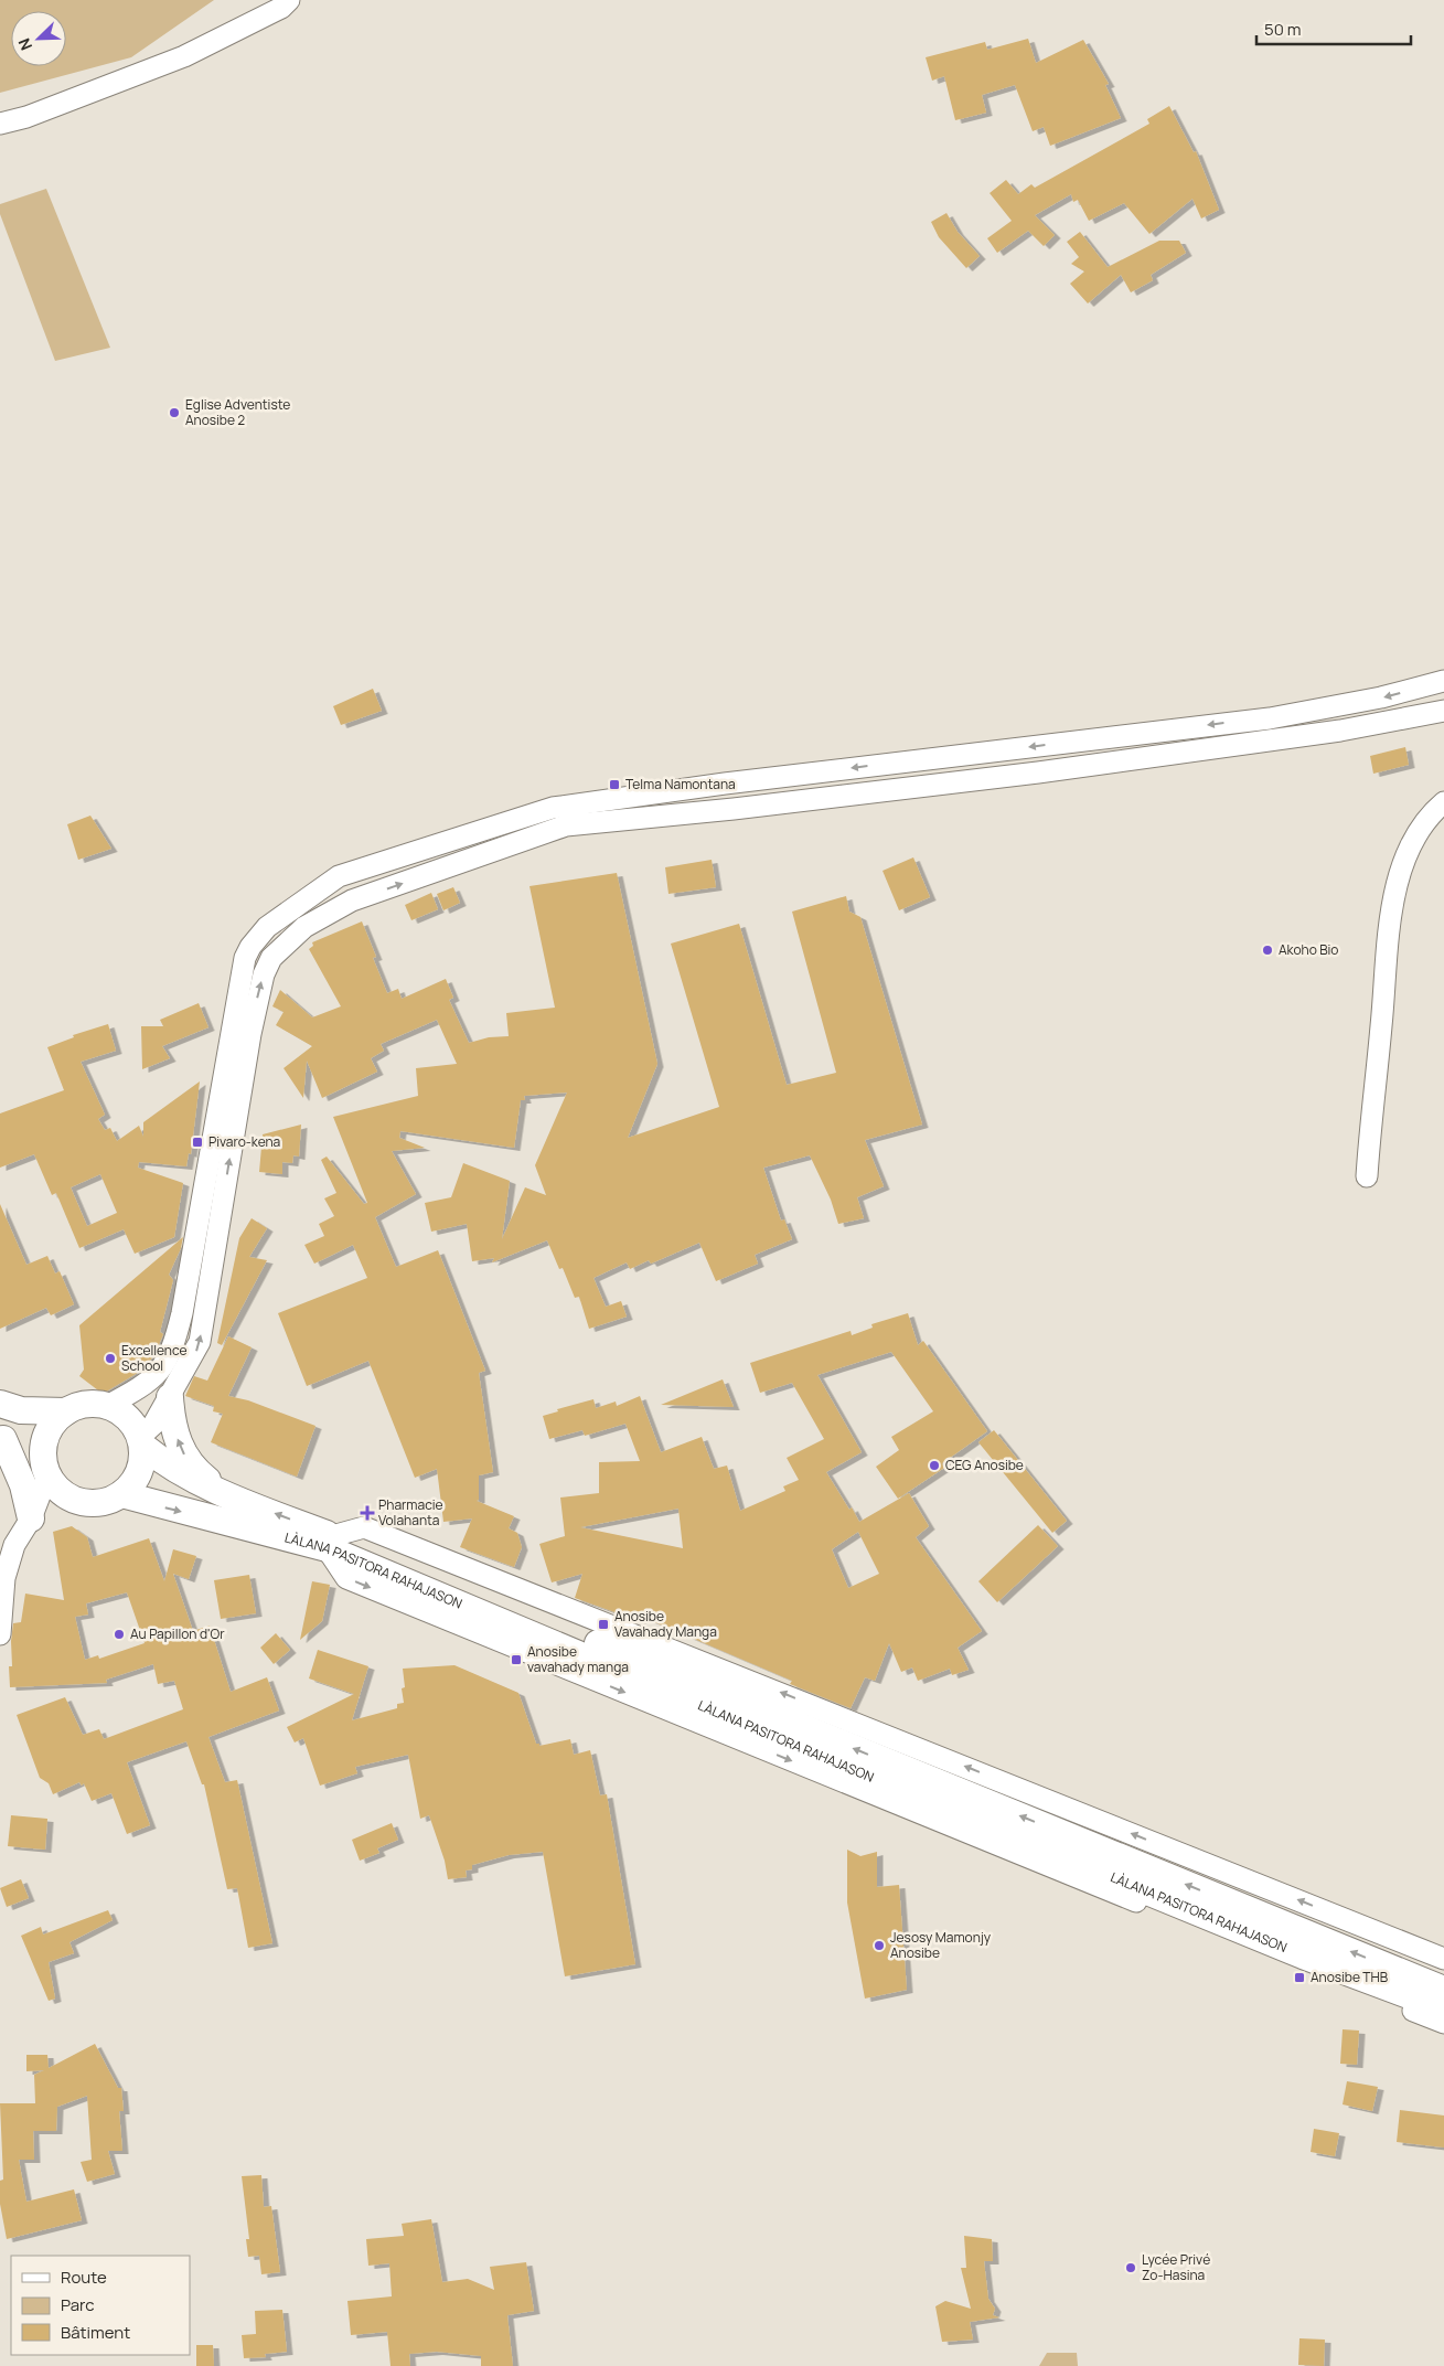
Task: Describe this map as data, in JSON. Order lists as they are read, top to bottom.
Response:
{
  "streets": {
    "main road": ["LÀLANA PASITORA RAHAJASON"]
  },
  "places": {
    "other": [
      "Eglise Adventiste Anosibe 2",
      "Akoho Bio",
      "Excellence School",
      "CEG Anosibe",
      "Au Papillon d'Or",
      "Jesosy Mamonjy Anosibe",
      "Lycée Privé Zo-Hasina"
    ],
    "transit": [
      "Telma Namontana",
      "Pivaro-kena",
      "Anosibe Vavahady Manga",
      "Anosibe vavahady manga",
      "Anosibe THB"
    ],
    "health": ["Pharmacie Volahanta"]
  },
  "legend": ["Route", "Parc", "Bâtiment"],
  "scale_bar": "50 m",
  "north": "bottom left"
}
